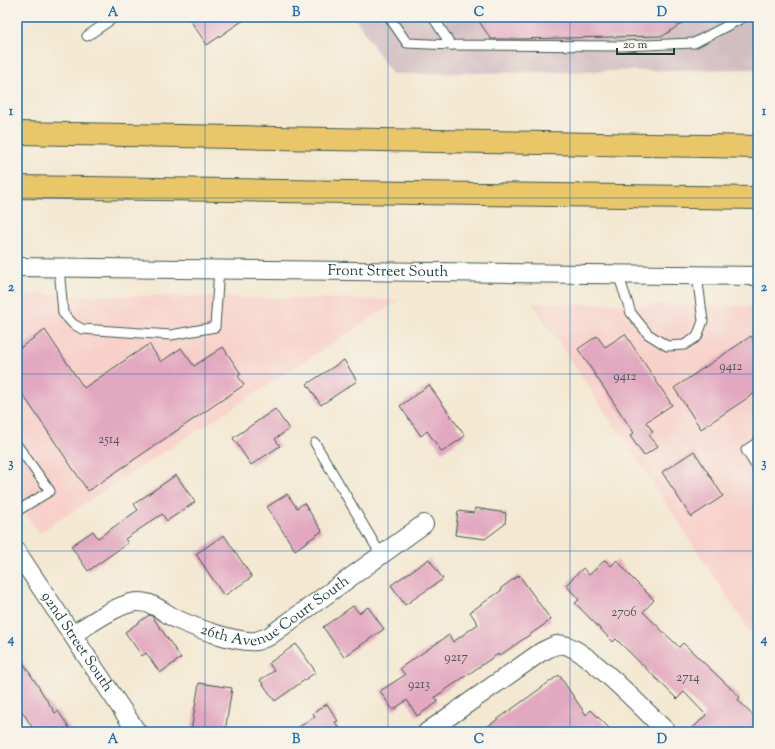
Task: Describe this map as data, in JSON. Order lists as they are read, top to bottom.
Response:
{
  "streets": {
    "street": ["Front Street South", "26th Avenue Court South", "92nd Street South"]
  },
  "crossings": [
    ["26th Avenue Court South", "92nd Street South"]
  ],
  "house_numbers": [
    "9412",
    "9412",
    "2514",
    "2706",
    "9217",
    "2714",
    "9213"
  ],
  "scale_bar": "20 m",
  "grid": {
    "columns": [
      "A",
      "B",
      "C",
      "D"
    ],
    "rows": [
      "1",
      "2",
      "3",
      "4"
    ]
  }
}
